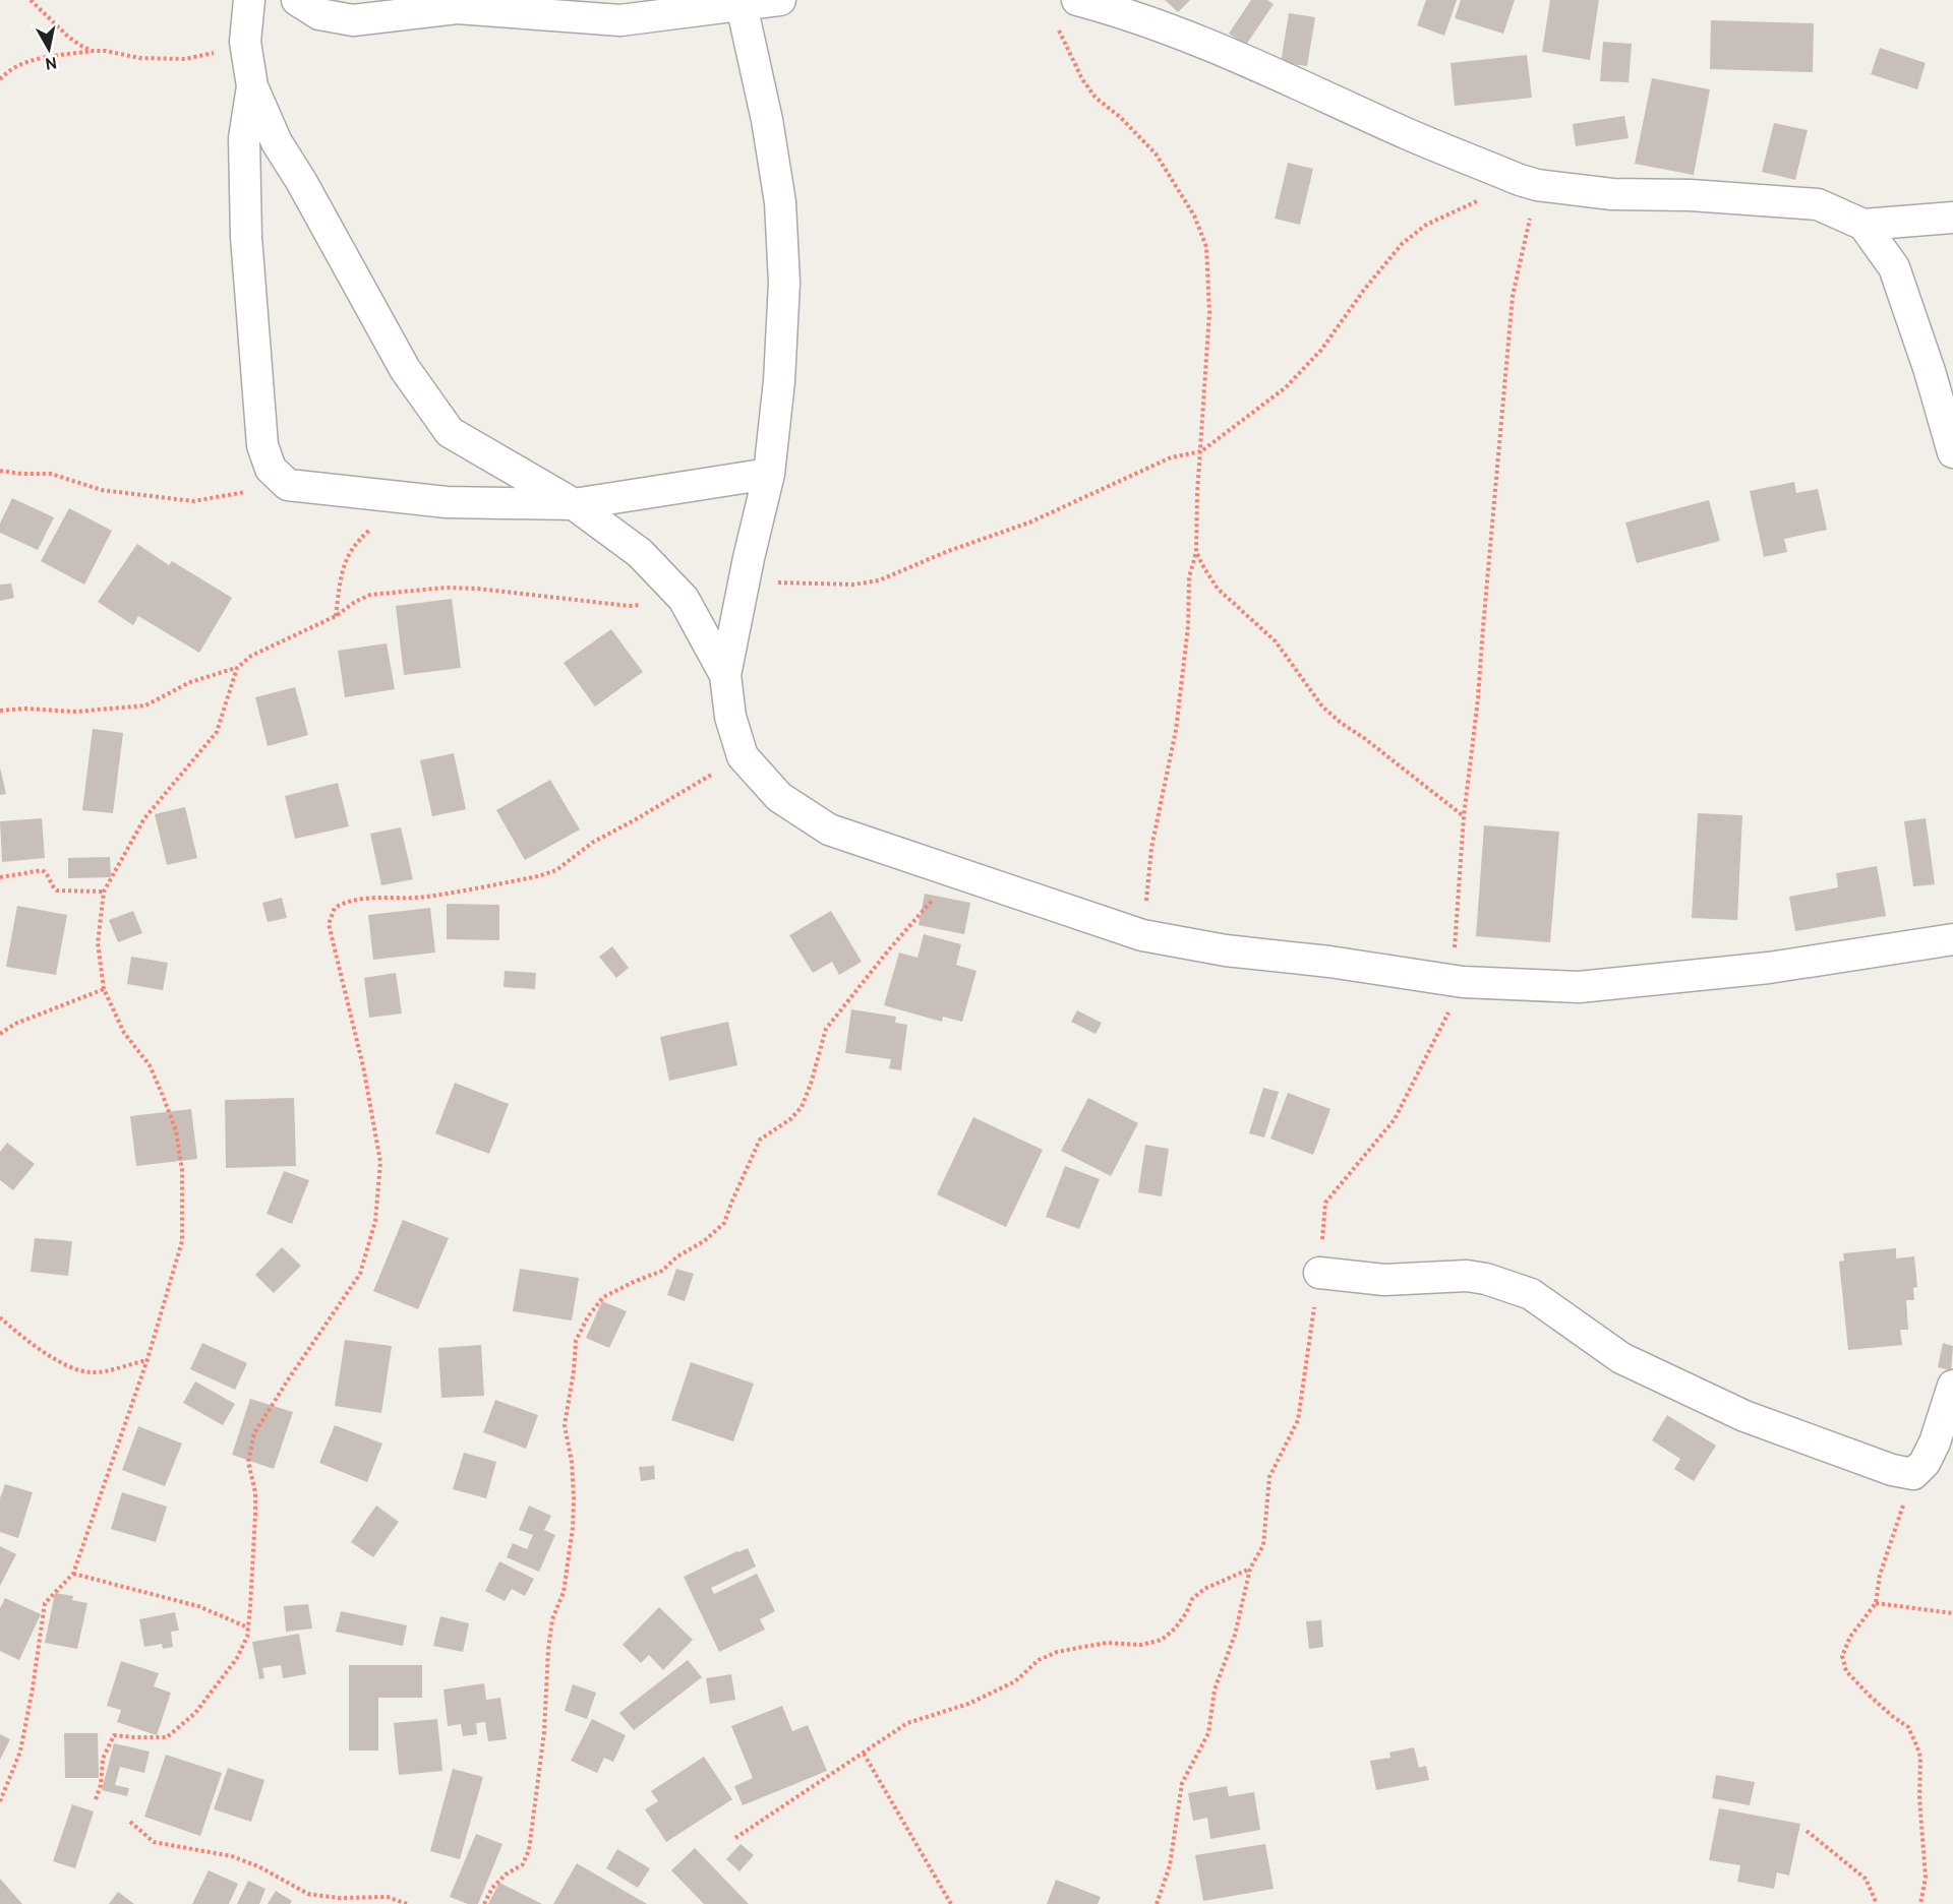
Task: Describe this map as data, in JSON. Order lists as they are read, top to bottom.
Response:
{
  "north": "bottom"
}
